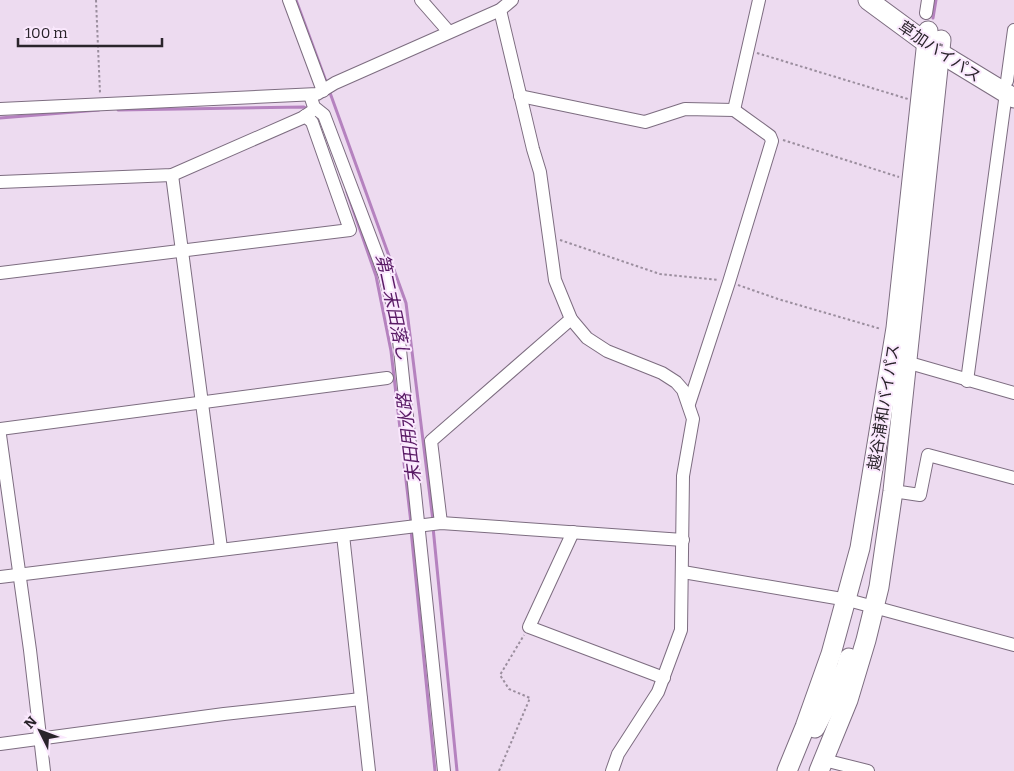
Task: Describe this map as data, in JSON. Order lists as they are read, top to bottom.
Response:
{
  "streets": {
    "highway": ["草加バイパス", "越谷浦和バイパス"]
  },
  "crossings": [
    ["草加バイパス", "越谷浦和バイパス"]
  ],
  "water": ["第二末田落し", "末田用水路"],
  "scale_bar": "100 m",
  "north": "top left"
}
